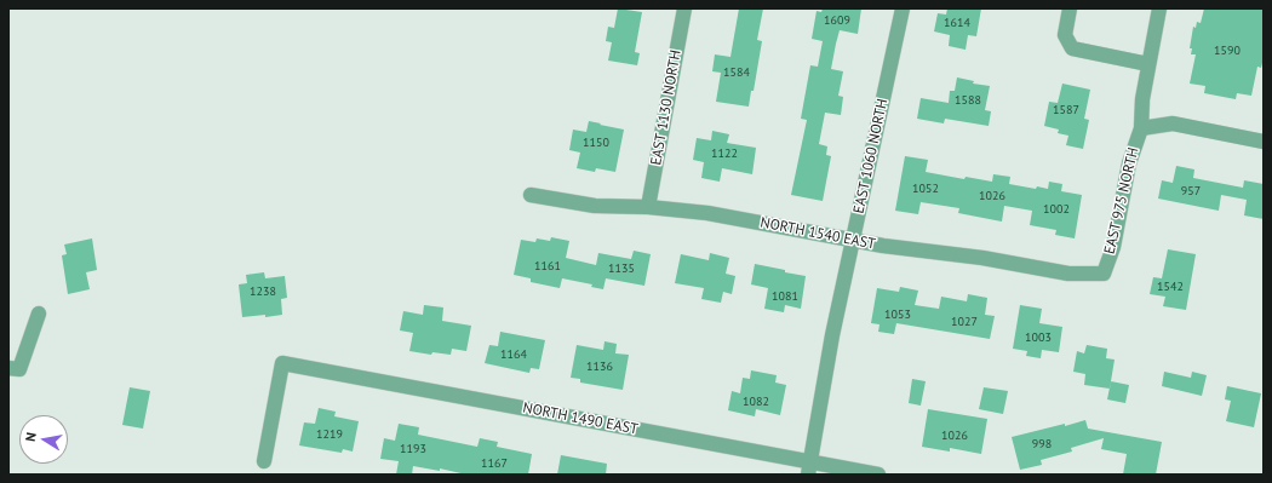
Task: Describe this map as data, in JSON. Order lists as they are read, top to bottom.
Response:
{
  "streets": {
    "street": [
      "EAST 1130 NORTH",
      "EAST 1060 NORTH",
      "EAST 975 NORTH",
      "NORTH 1540 EAST",
      "NORTH 1490 EAST"
    ]
  },
  "crossings": [
    ["EAST 1130 NORTH", "NORTH 1540 EAST"],
    ["EAST 1060 NORTH", "NORTH 1540 EAST"],
    ["EAST 1060 NORTH", "NORTH 1490 EAST"],
    ["EAST 975 NORTH", "NORTH 1540 EAST"]
  ],
  "house_numbers": [
    "1609",
    "1614",
    "1590",
    "1584",
    "1588",
    "1587",
    "1150",
    "1122",
    "1052",
    "957",
    "1026",
    "1002",
    "1161",
    "1135",
    "1542",
    "1238",
    "1081",
    "1053",
    "1027",
    "1003",
    "1164",
    "1136",
    "1082",
    "1219",
    "1026",
    "998",
    "1193",
    "1167"
  ],
  "north": "left"
}
